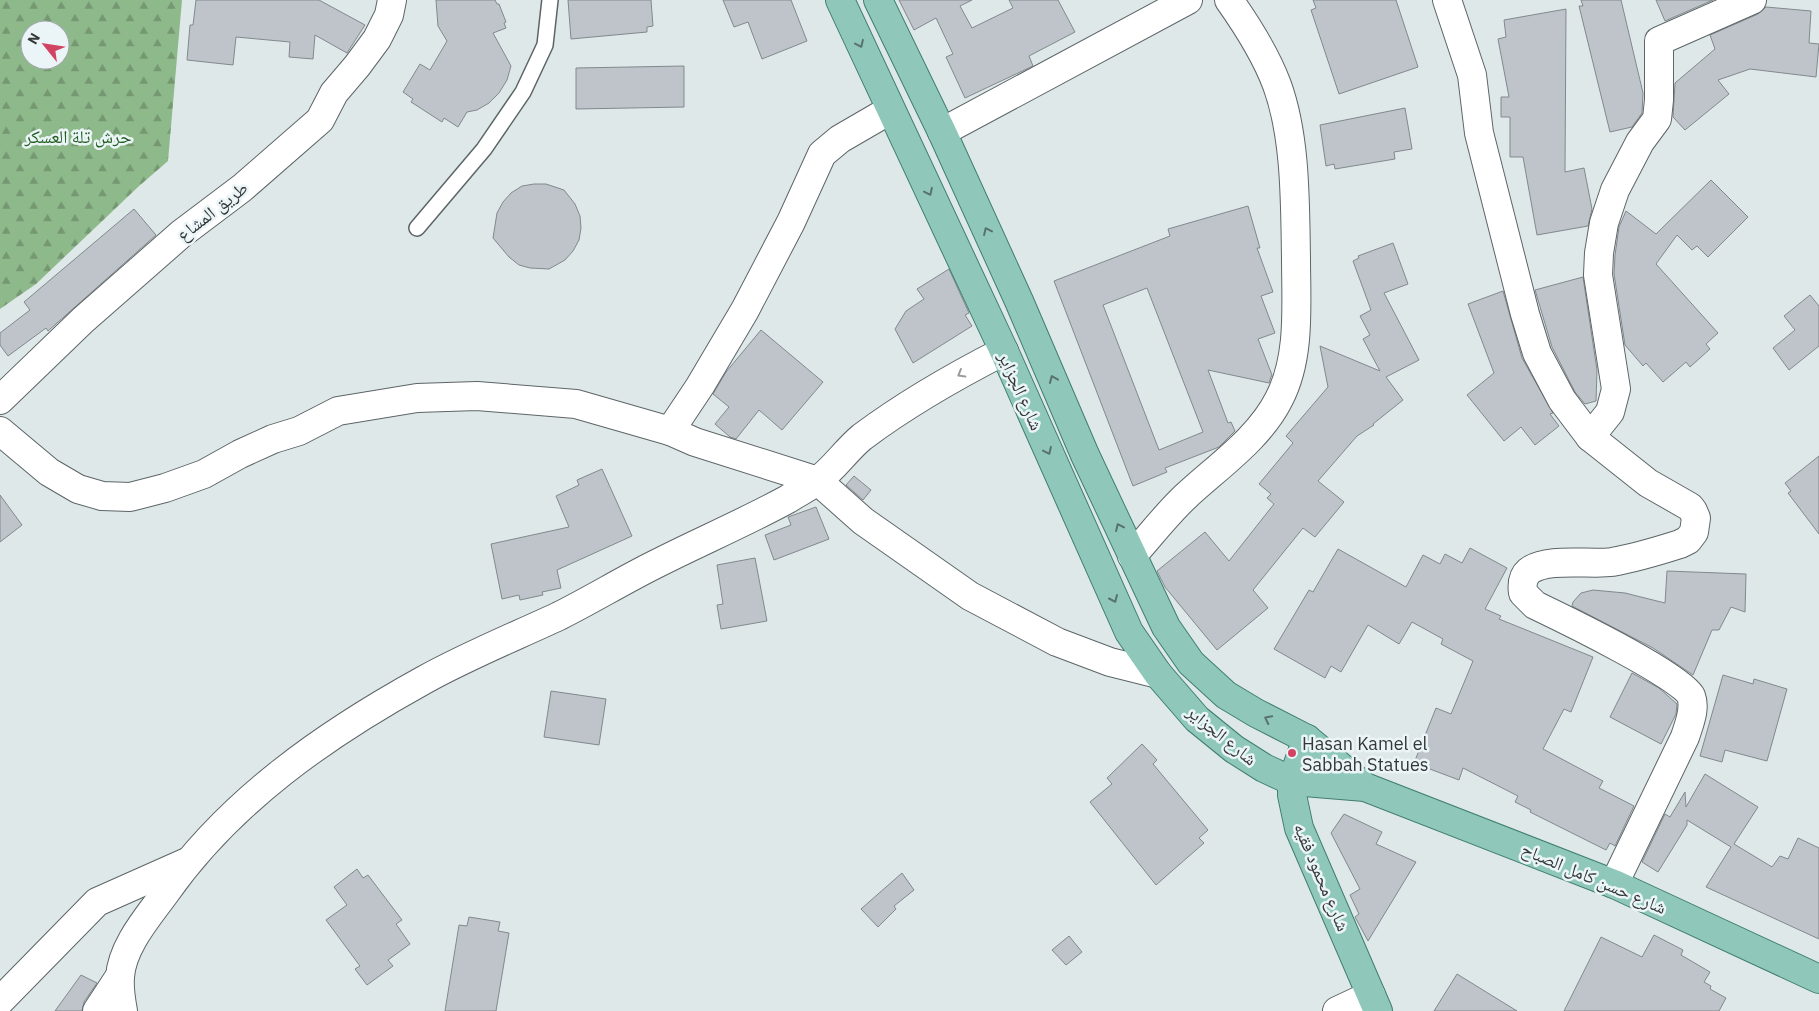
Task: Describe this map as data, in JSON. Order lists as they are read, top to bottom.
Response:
{
  "streets": {
    "main road": ["شارع الجزاير", "شارع محمود فقيه", "شارع حسن كامل الصباح"],
    "street": ["طريق المشاع"]
  },
  "crossings": [
    ["شارع الجزاير", "شارع محمود فقيه"],
    ["شارع الجزاير", "شارع حسن كامل الصباح"]
  ],
  "parks": ["حرش تلة العسكر"],
  "places": ["Hasan Kamel el Sabbah Statues"],
  "north": "top left"
}
